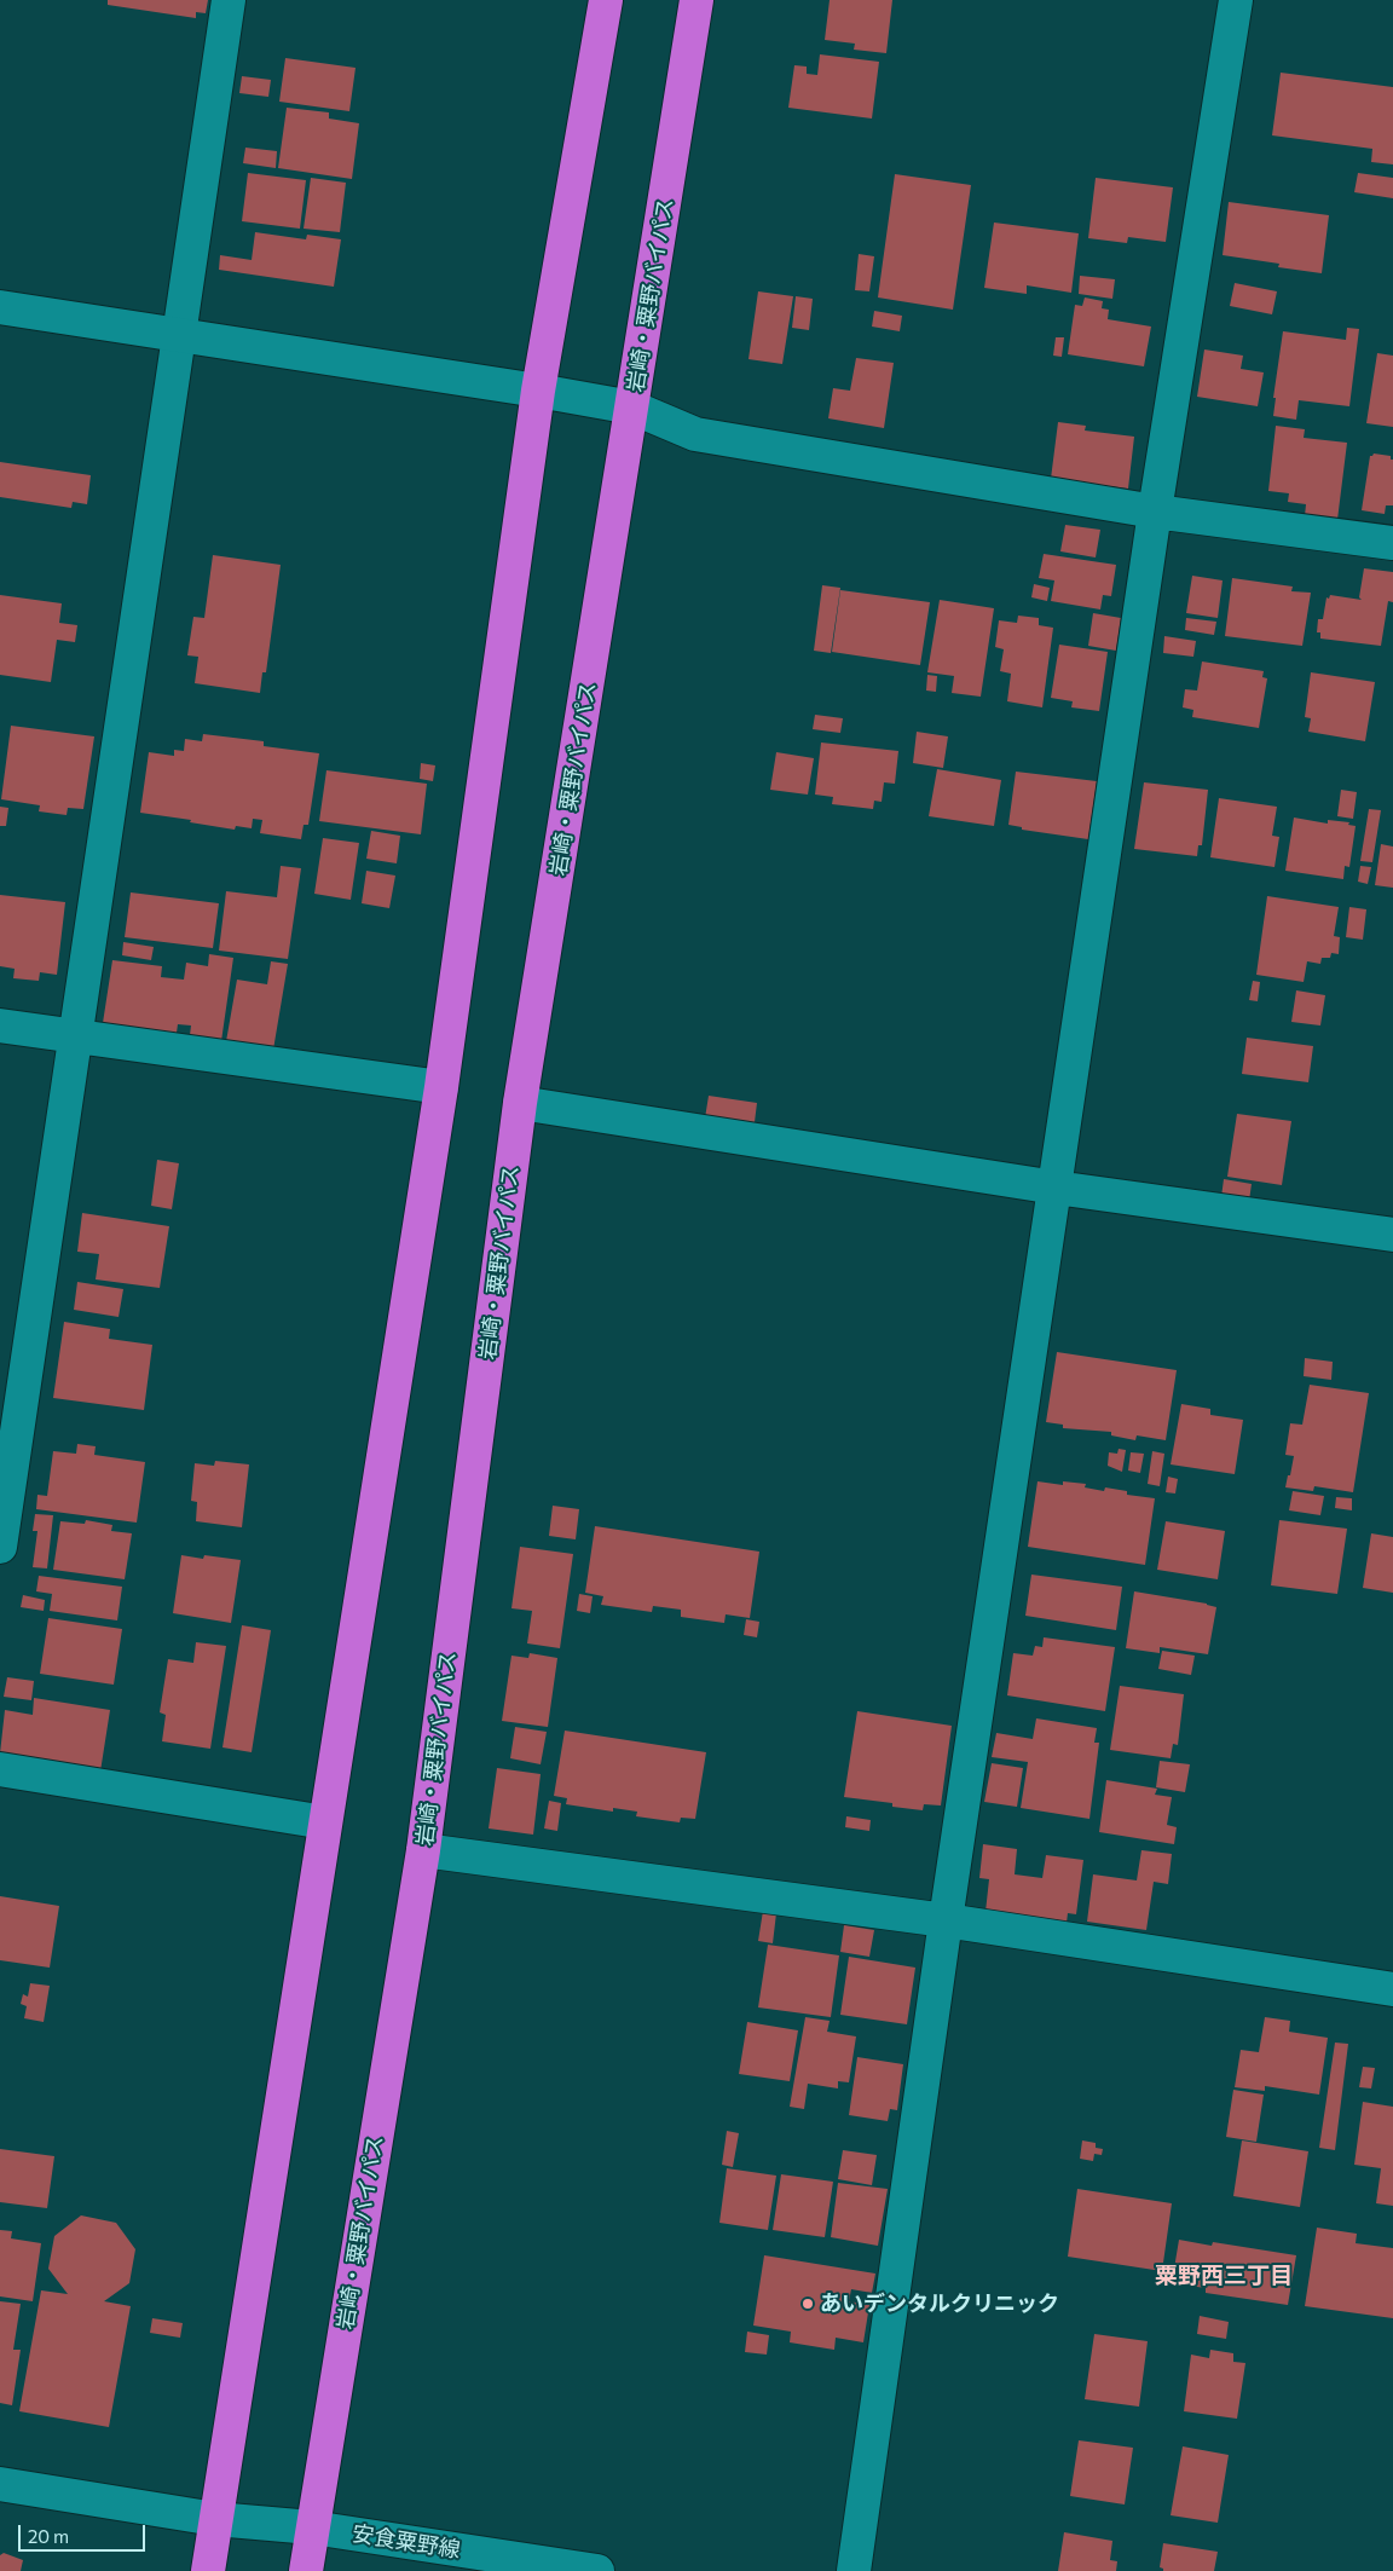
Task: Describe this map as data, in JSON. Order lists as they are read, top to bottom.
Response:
{
  "streets": {
    "highway": ["岩崎・粟野バイパス"],
    "street": ["安食粟野線"]
  },
  "crossings": [
    ["岩崎・粟野バイパス", "安食粟野線"]
  ],
  "districts": ["粟野西三丁目"],
  "places": ["あいデンタルクリニック"],
  "scale_bar": "20 m"
}
